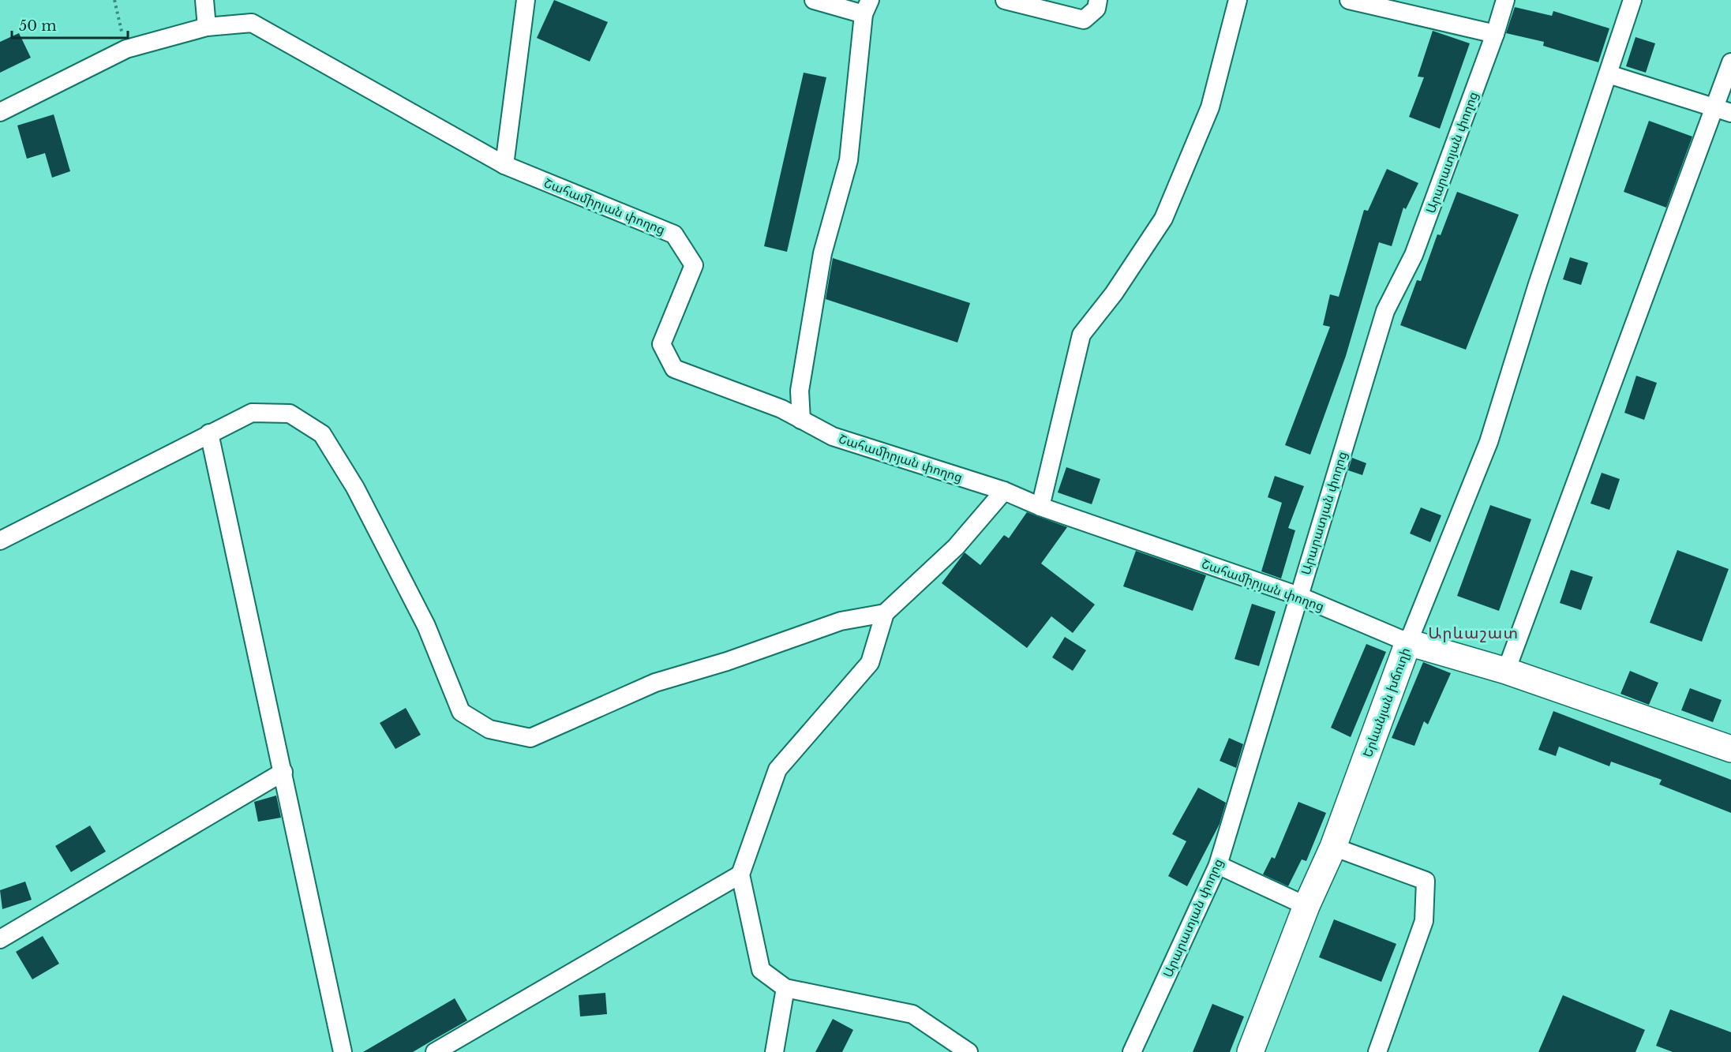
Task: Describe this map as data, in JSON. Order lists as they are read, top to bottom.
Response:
{
  "streets": {
    "main road": ["Երևանյան խճուղի"],
    "street": ["Արարատյան փողոց", "Շահամիրյան փողոց"]
  },
  "crossings": [
    ["Արարատյան փողոց", "Շահամիրյան փողոց"],
    ["Շահամիրյան փողոց", "Երևանյան խճուղի"]
  ],
  "districts": ["Արևաշատ"],
  "scale_bar": "50 m"
}
